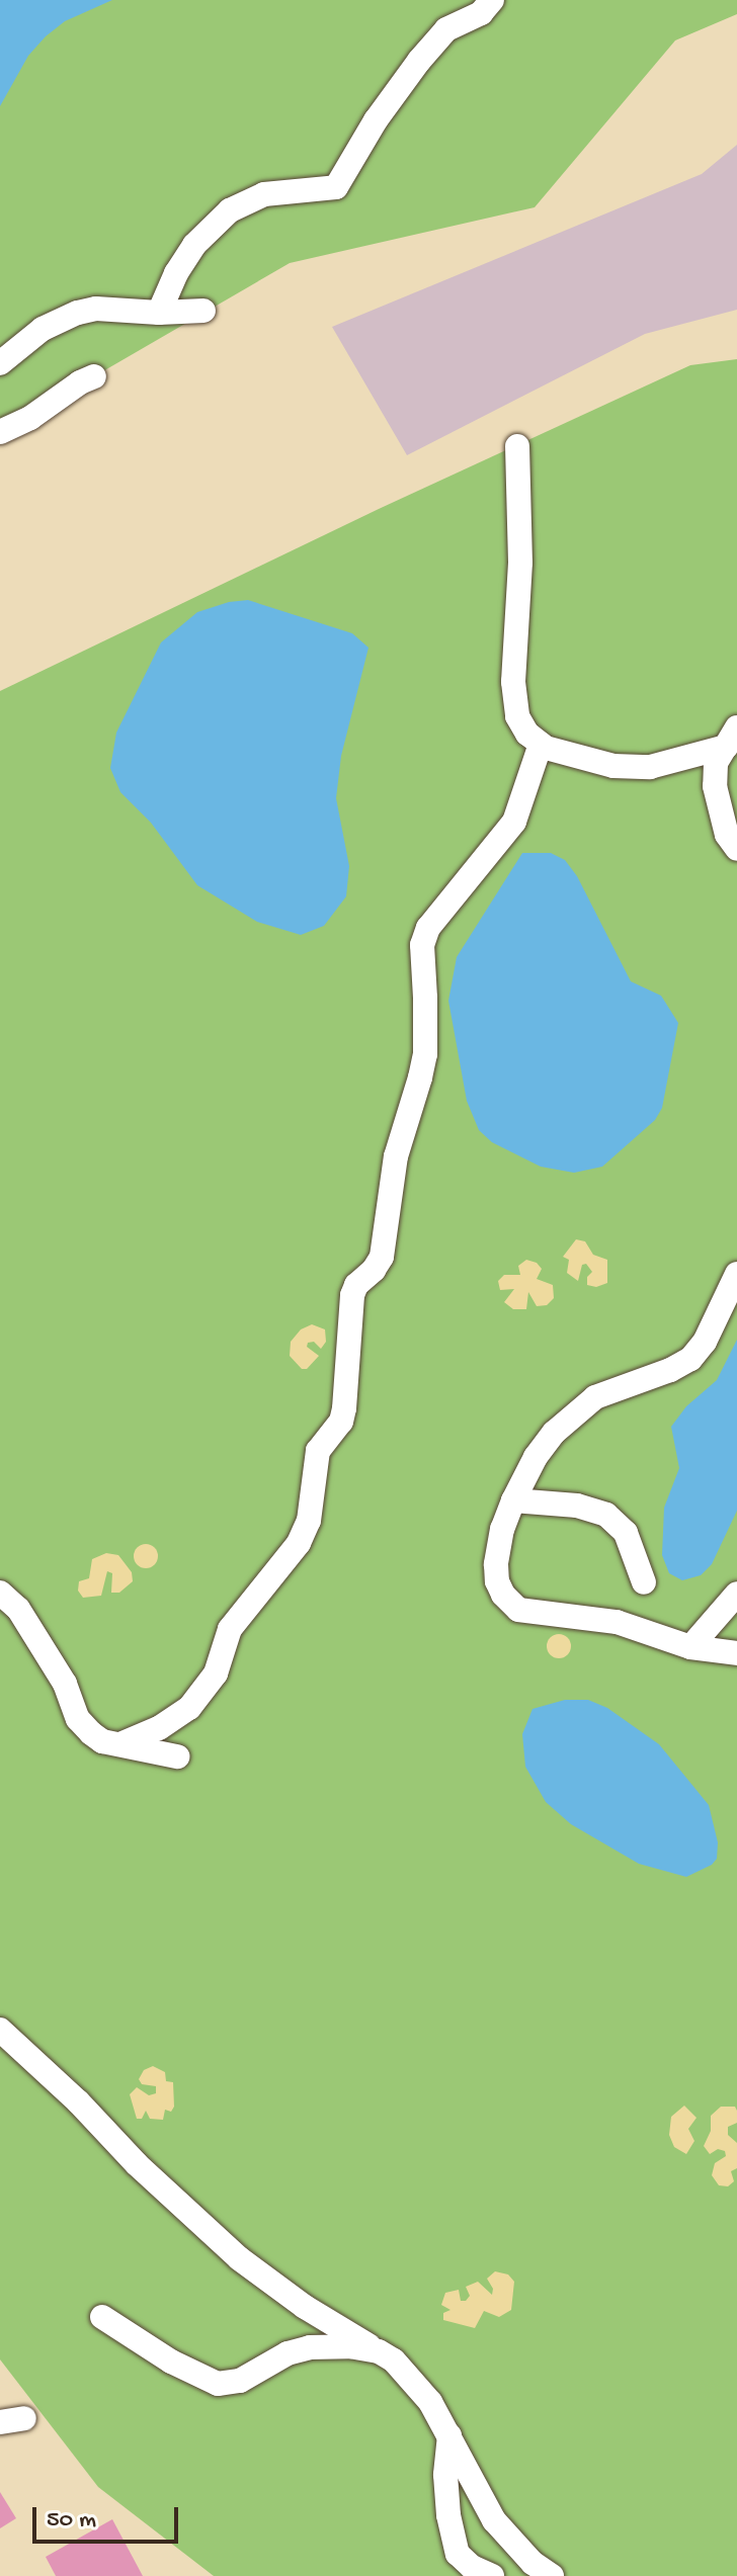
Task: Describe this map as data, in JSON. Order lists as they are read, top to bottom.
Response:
{
  "scale_bar": "50 m"
}
